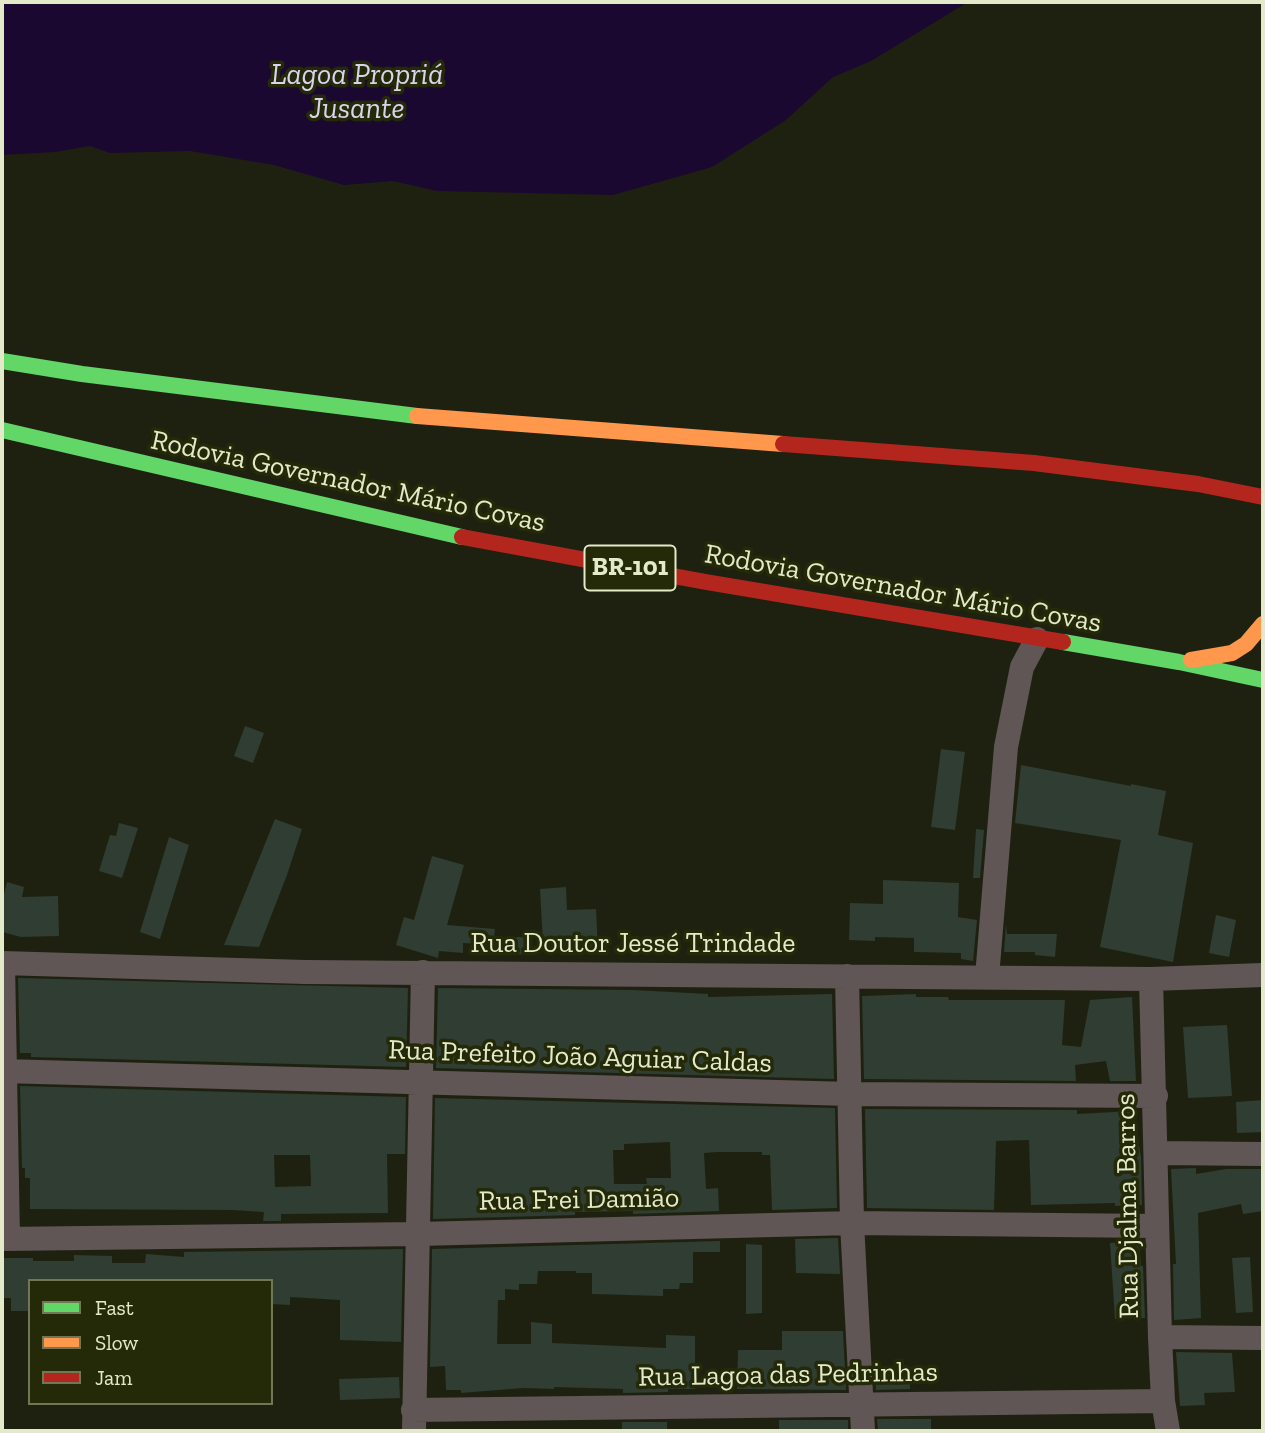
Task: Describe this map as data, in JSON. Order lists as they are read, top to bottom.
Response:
{
  "streets": {
    "highway": ["Rodovia Governador Mário Covas", "BR-101"],
    "street": [
      "Rua Doutor Jessé Trindade",
      "Rua Prefeito João Aguiar Caldas",
      "Rua Frei Damião",
      "Rua Djalma Barros",
      "Rua Lagoa das Pedrinhas"
    ]
  },
  "crossings": [
    ["Rua Doutor Jessé Trindade", "Rua Djalma Barros"],
    ["Rua Prefeito João Aguiar Caldas", "Rua Djalma Barros"],
    ["Rua Frei Damião", "Rua Djalma Barros"],
    ["Rua Djalma Barros", "Rua Lagoa das Pedrinhas"]
  ],
  "water": ["Lagoa Propriá Jusante"],
  "legend": ["Fast", "Slow", "Jam"]
}
